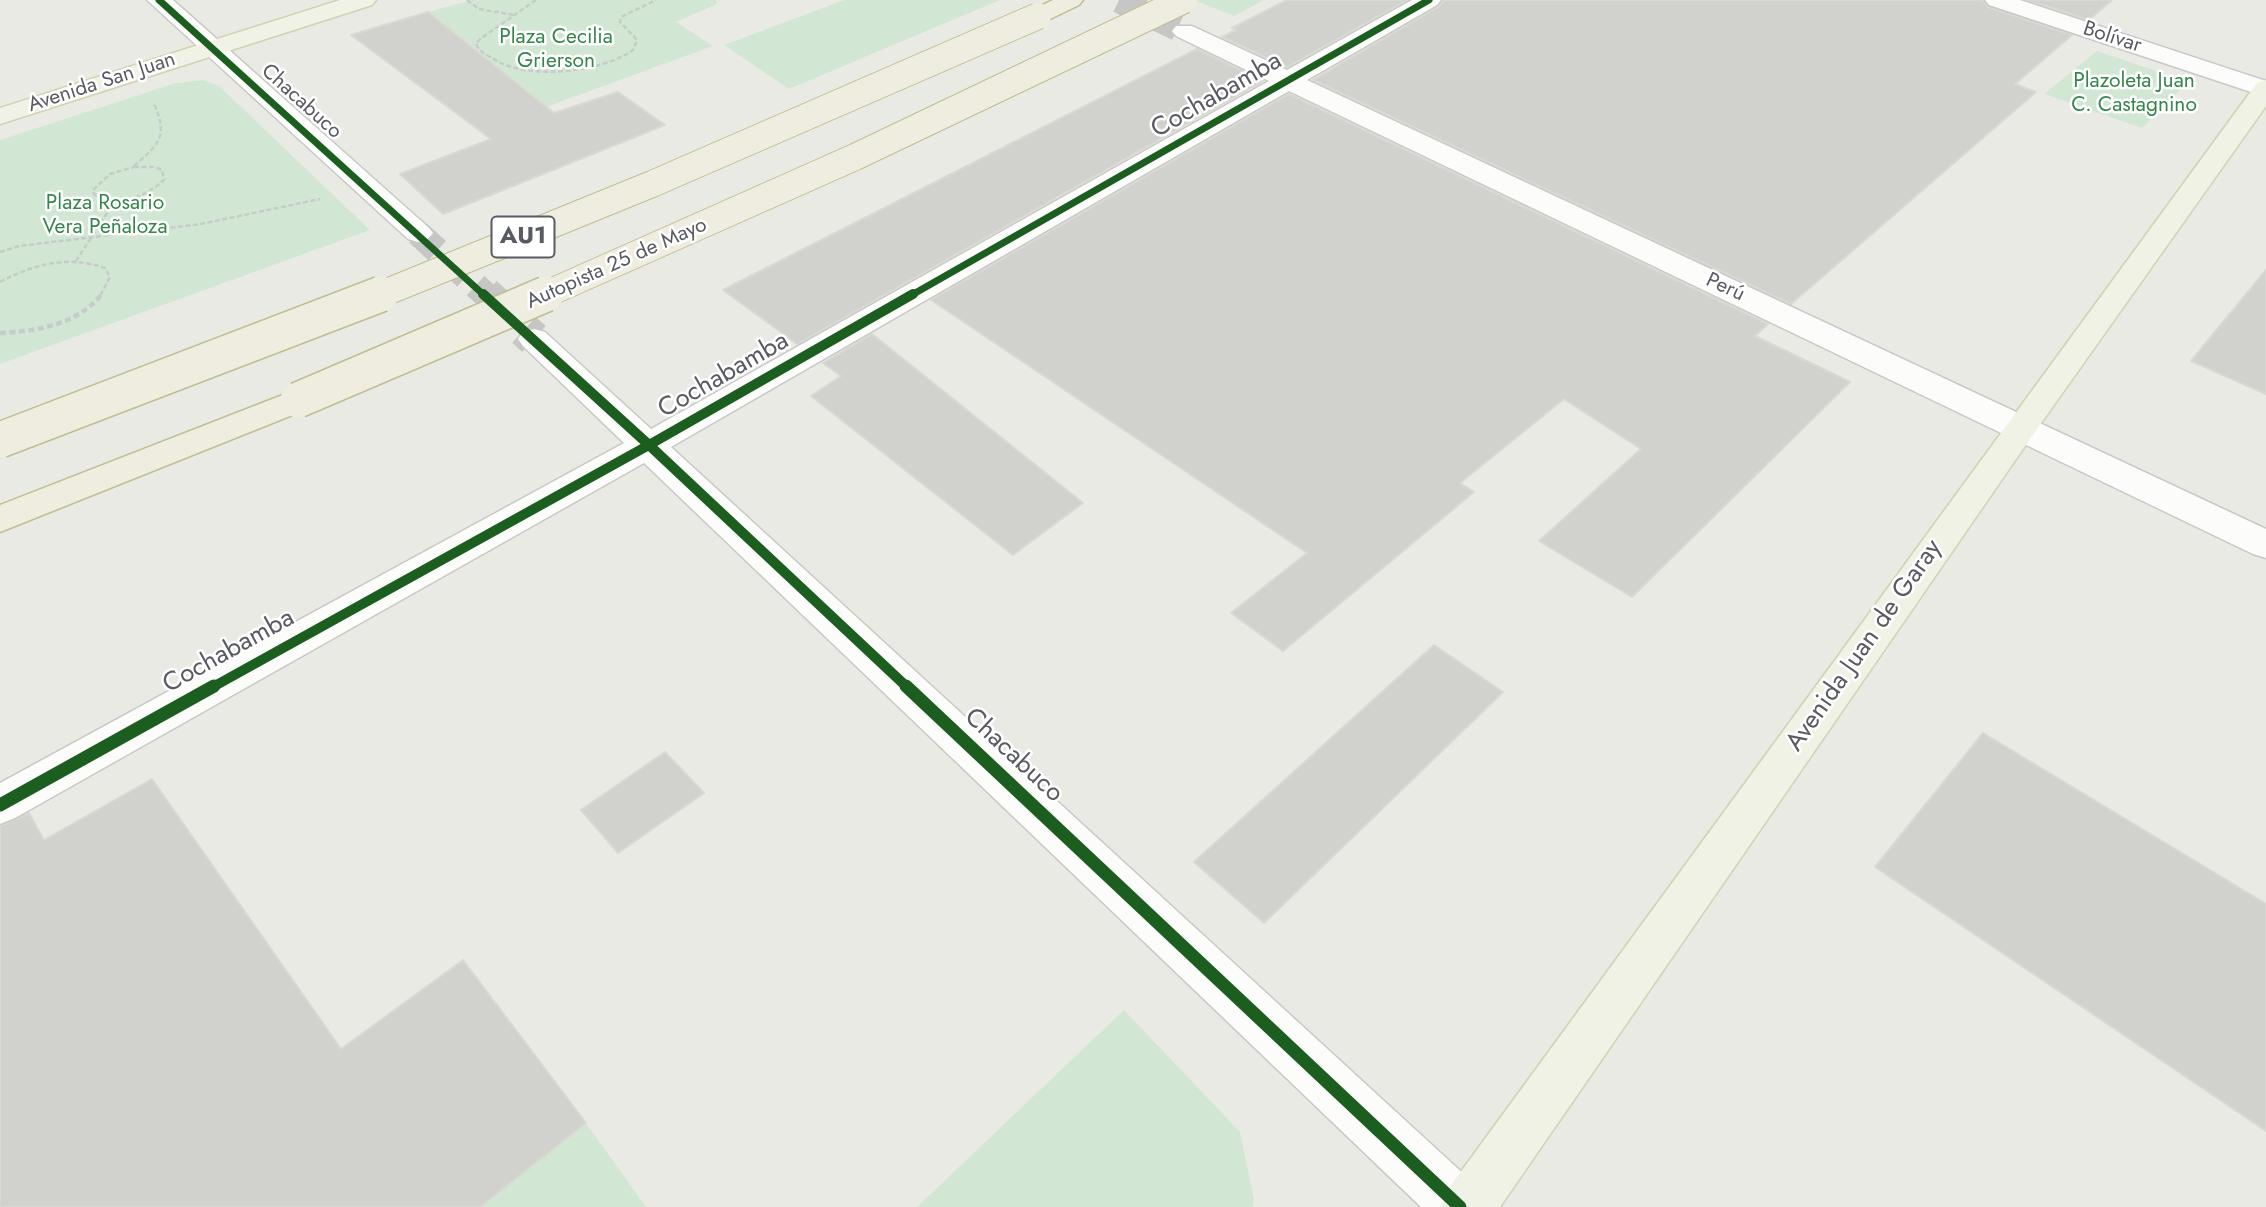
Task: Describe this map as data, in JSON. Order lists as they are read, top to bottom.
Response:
{
  "streets": {
    "highway": ["AU1", "Autopista 25 de Mayo"],
    "main road": ["Avenida San Juan", "Avenida Juan de Garay"],
    "street": [
      "Bolívar",
      "Cochabamba",
      "Chacabuco",
      "Perú"
    ]
  },
  "crossings": [
    ["Bolívar", "Avenida Juan de Garay"],
    ["Avenida San Juan", "Chacabuco"],
    ["Cochabamba", "Chacabuco"],
    ["Cochabamba", "Perú"],
    ["Perú", "Avenida Juan de Garay"]
  ],
  "parks": ["Plaza Cecilia Grierson", "Plazoleta Juan C. Castagnino", "Plaza Rosario Vera Peñaloza"]
}
